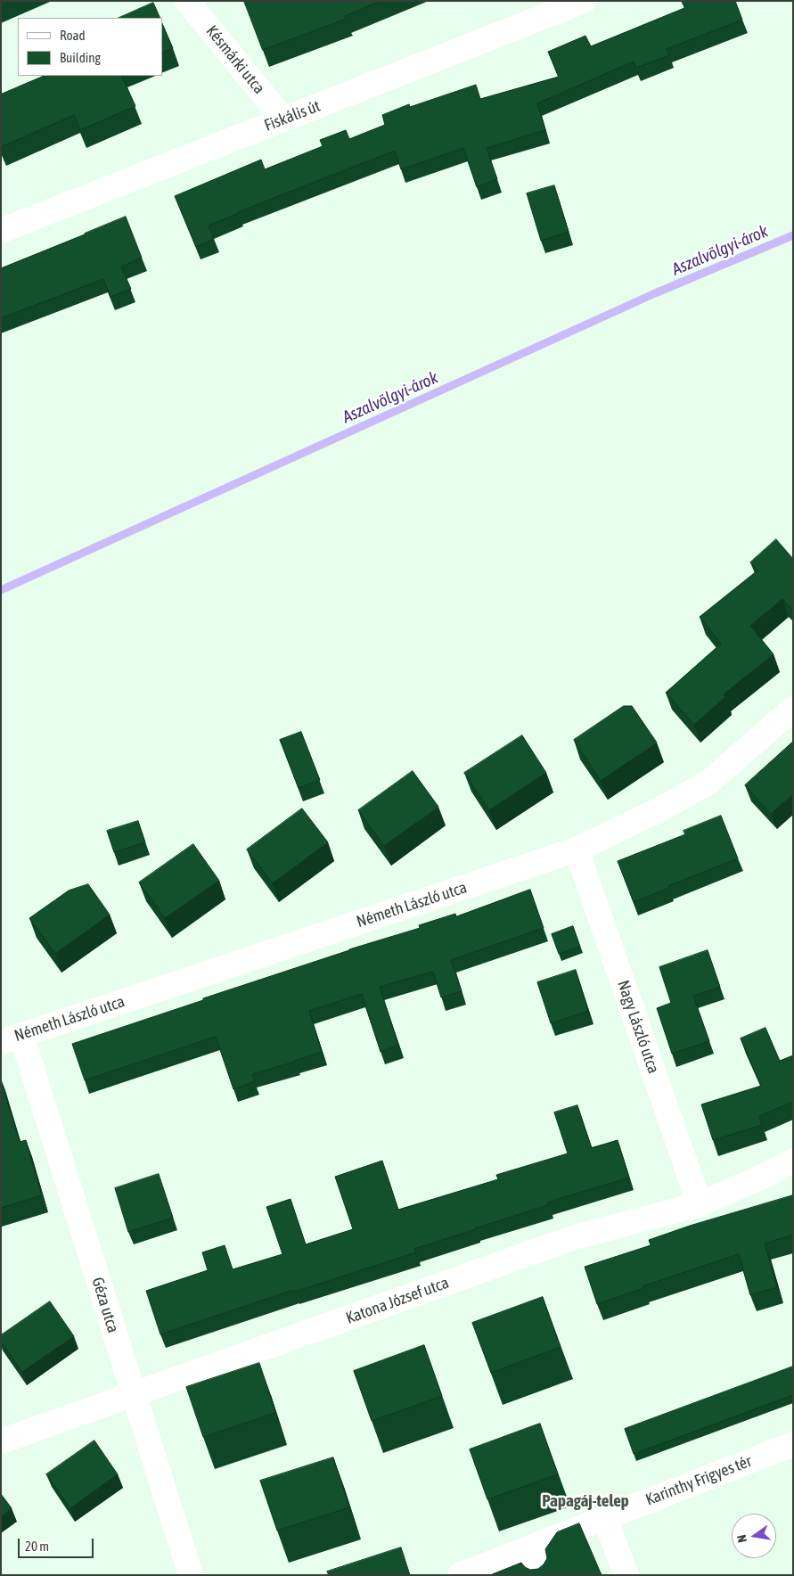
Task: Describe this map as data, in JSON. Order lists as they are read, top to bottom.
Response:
{
  "streets": {
    "street": [
      "Késmárki utca",
      "Fiskális út",
      "Németh László utca",
      "Nagy László utca",
      "Katona József utca",
      "Géza utca",
      "Karinthy Frigyes tér"
    ]
  },
  "crossings": [
    ["Késmárki utca", "Fiskális út"],
    ["Németh László utca", "Nagy László utca"],
    ["Németh László utca", "Géza utca"],
    ["Nagy László utca", "Katona József utca"],
    ["Katona József utca", "Géza utca"]
  ],
  "districts": ["Papagáj-telep"],
  "water": ["Aszalvölgyi-árok"],
  "legend": ["Road", "Building"],
  "scale_bar": "20 m",
  "north": "left"
}
